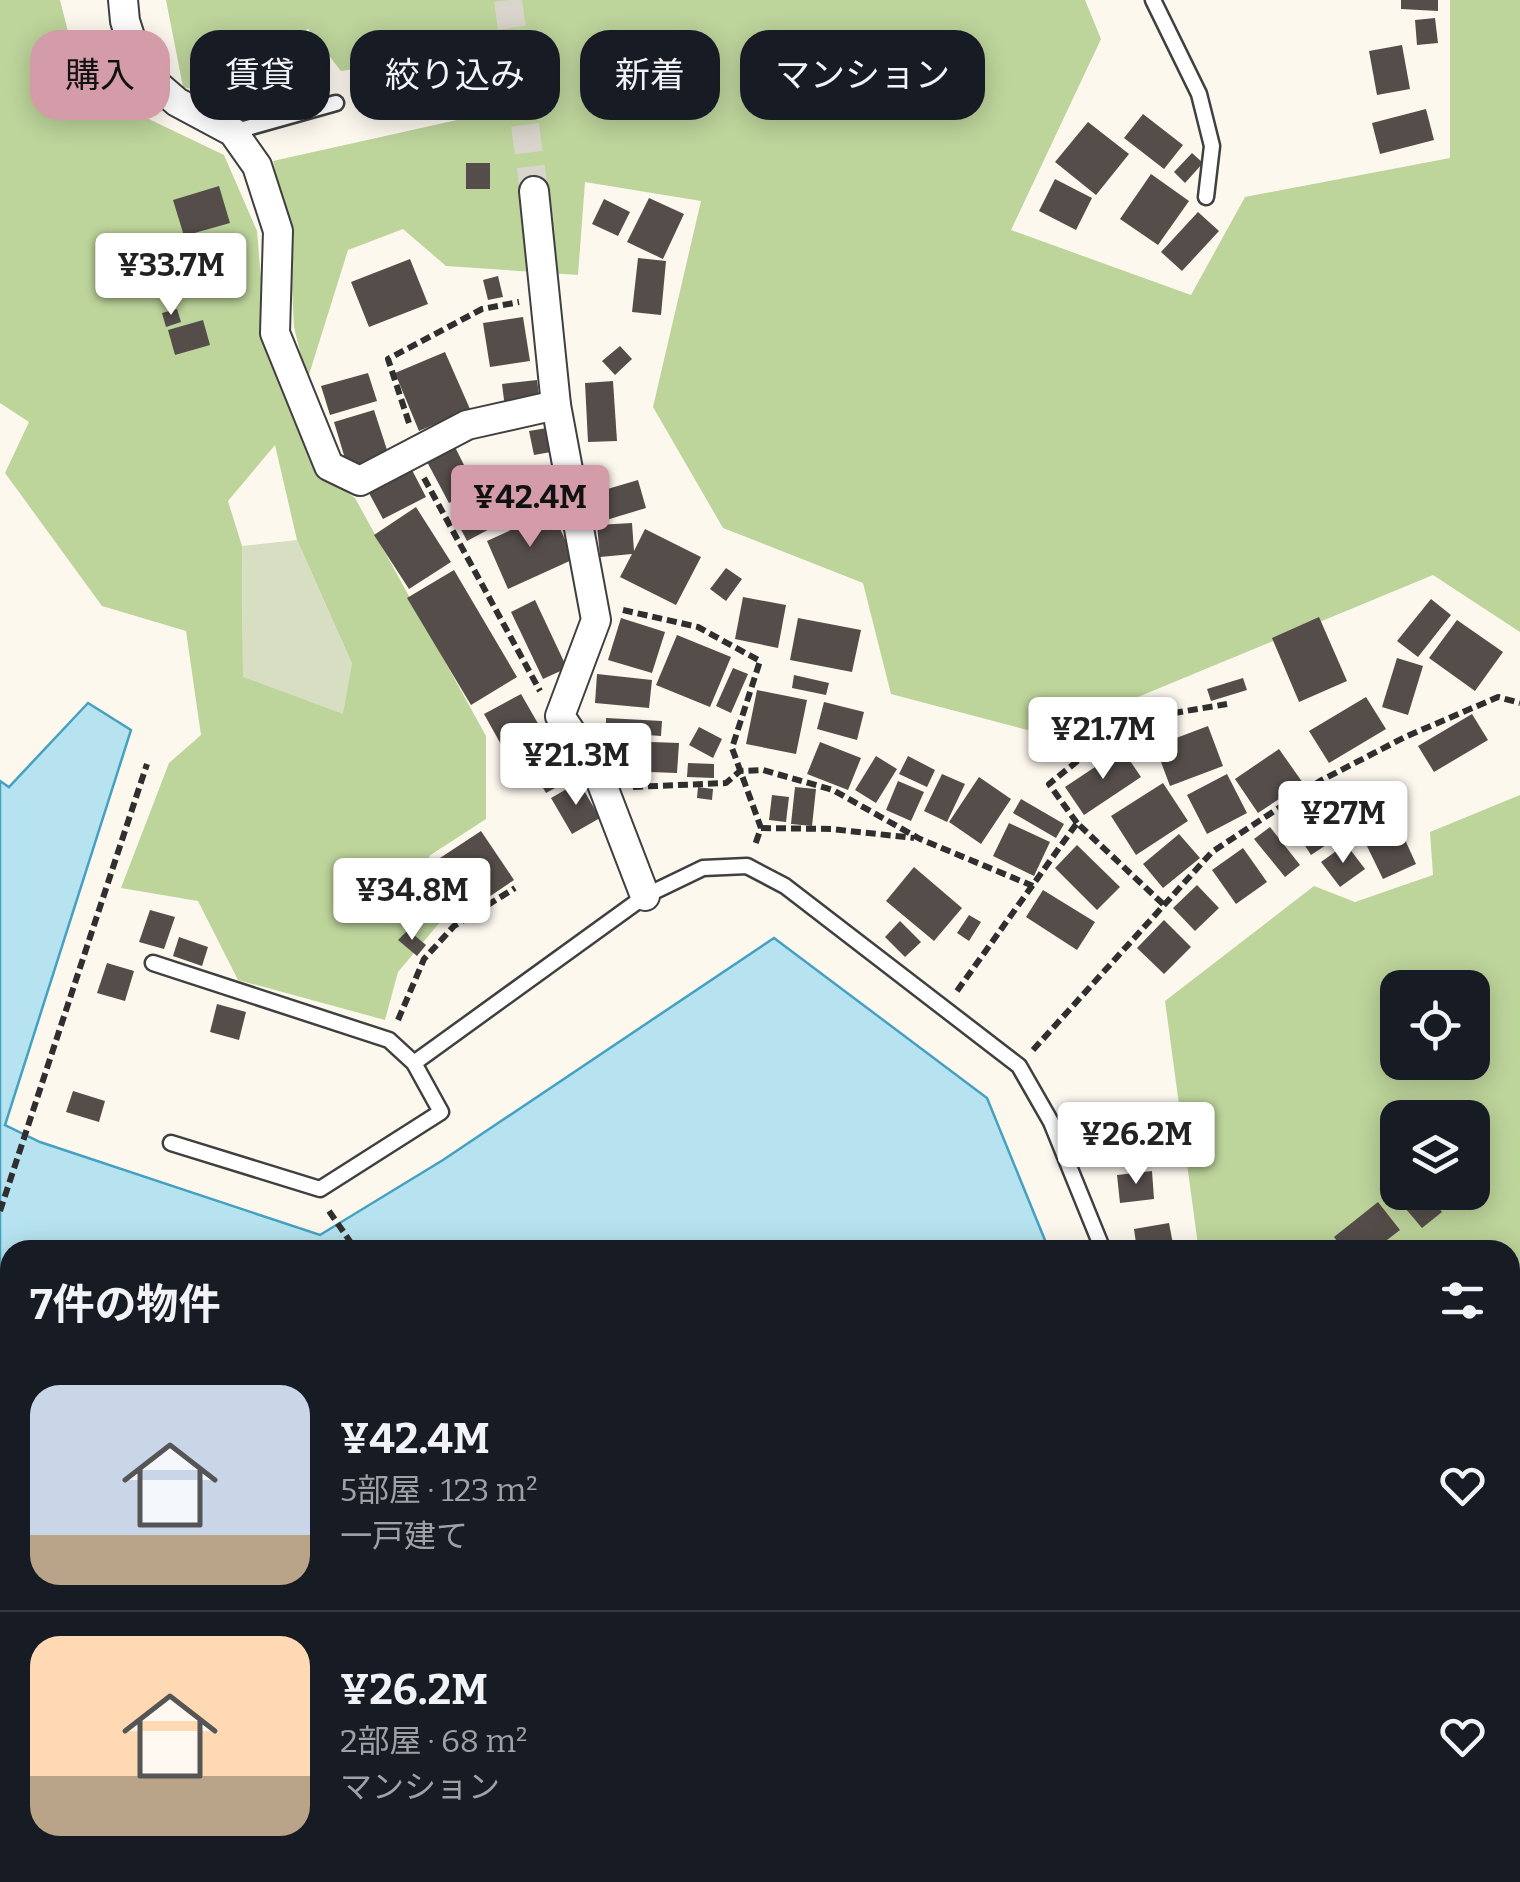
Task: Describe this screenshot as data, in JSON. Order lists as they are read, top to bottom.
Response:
{
  "page": {
    "chip": [
      "購入",
      "賃貸",
      "絞り込み",
      "新着",
      "マンション"
    ],
    "price": [
      "¥33.7M",
      "¥42.4M",
      "¥21.7M",
      "¥21.3M",
      "¥27M",
      "¥34.8M",
      "¥26.2M"
    ],
    "heading": "7件の物件",
    "list": [
      {
        "name": "¥42.4M",
        "note": "5部屋 · 123 m² · 一戸建て"
      },
      {
        "name": "¥26.2M",
        "note": "2部屋 · 68 m² · マンション"
      }
    ]
  }
}
